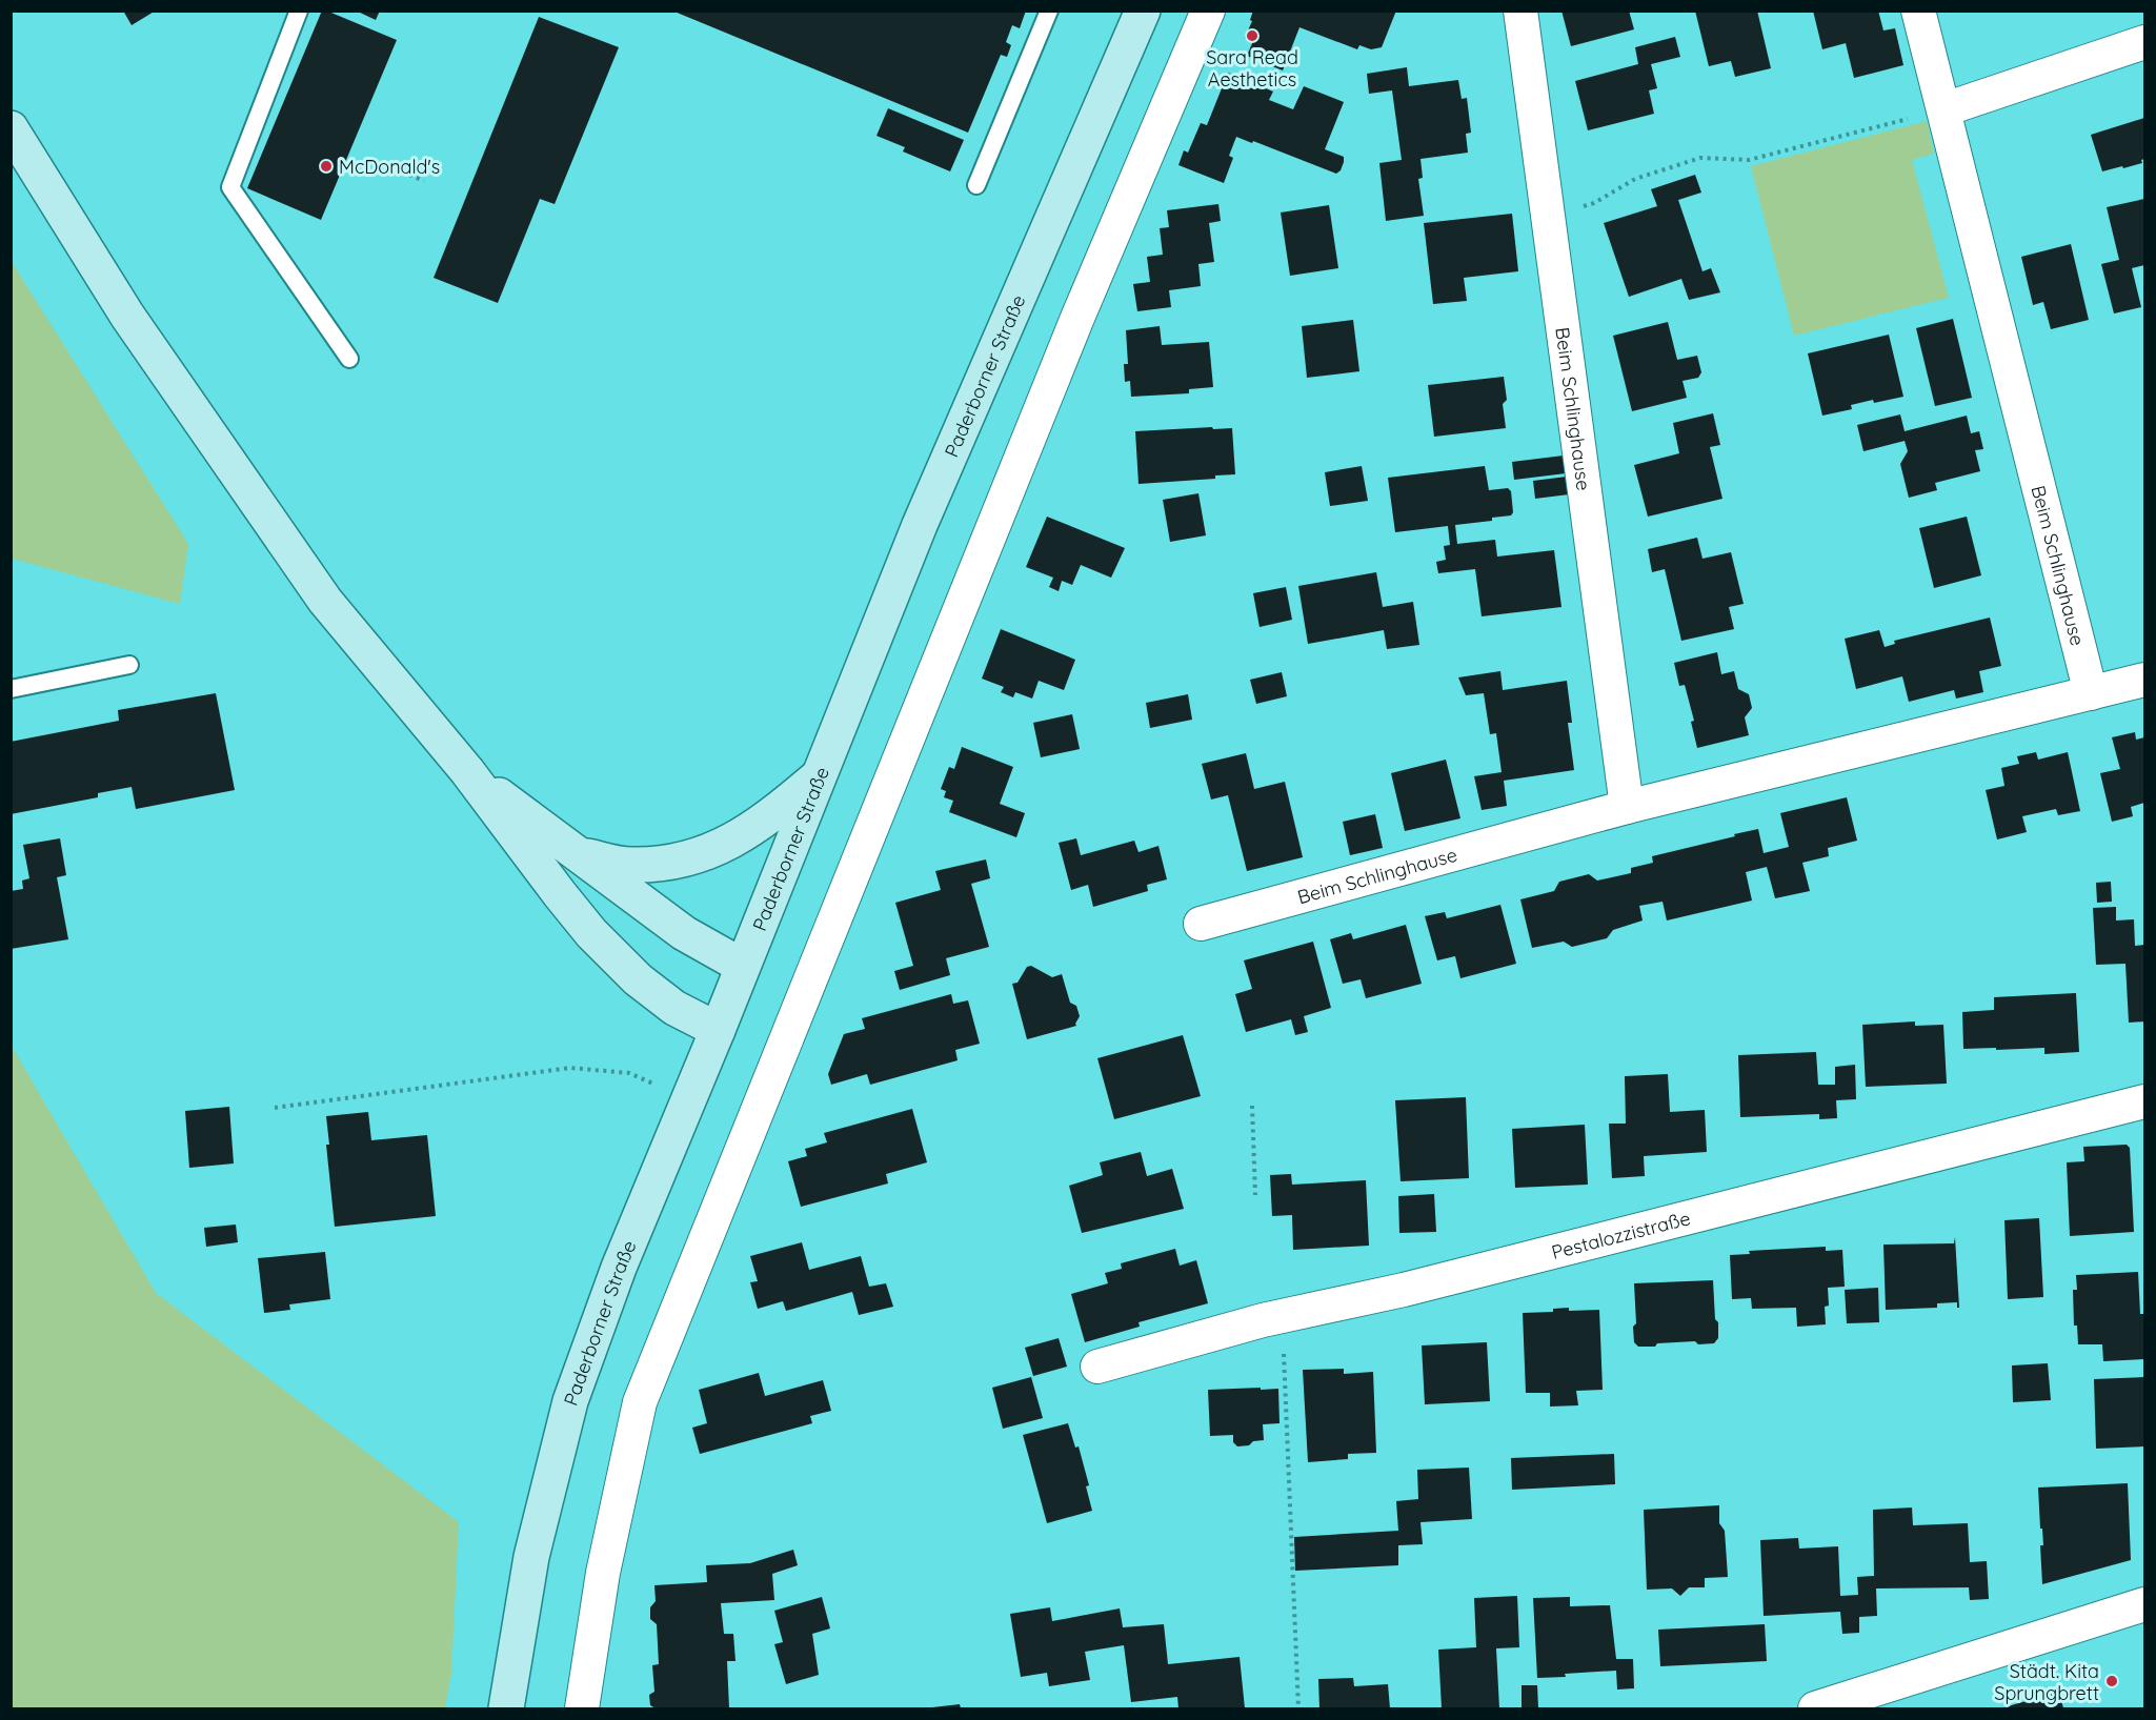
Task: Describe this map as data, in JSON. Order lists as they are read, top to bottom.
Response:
{
  "streets": {
    "main road": ["Paderborner Straße"],
    "street": ["Beim Schlinghause", "Pestalozzistraße"]
  },
  "places": ["Sara Read Aesthetics", "McDonald's", "Städt. Kita Sprungbrett"]
}
